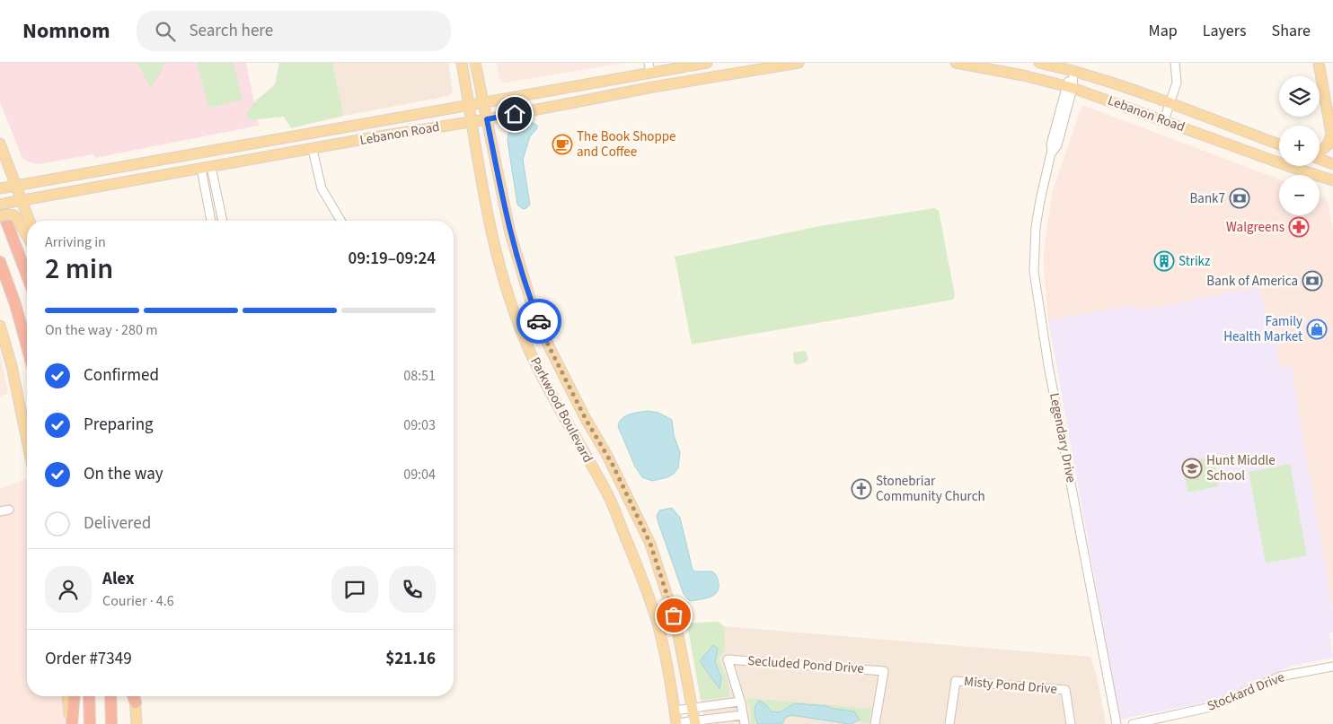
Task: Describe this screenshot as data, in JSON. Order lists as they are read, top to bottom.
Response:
{
  "streets": {
    "main road": ["Lebanon Road", "Parkwood Boulevard"],
    "street": [
      "Legendary Drive",
      "Secluded Pond Drive",
      "Misty Pond Drive",
      "Stockard Drive"
    ]
  },
  "crossings": [
    ["Lebanon Road", "Parkwood Boulevard"],
    ["Lebanon Road", "Legendary Drive"]
  ],
  "places": {
    "cafe": ["The Book Shoppe and Coffee"],
    "bank": ["Bank7", "Bank of America"],
    "pharmacy": ["Walgreens"],
    "building": ["Strikz"],
    "shop": ["Family Health Market"],
    "school or university": ["Hunt Middle School"],
    "church": ["Stonebriar Community Church"]
  },
  "page": {
    "header": "Nomnom",
    "search": "Search here",
    "nav": ["Map", "Layers", "Share"],
    "map_buttons": ["+", "−"],
    "heading": ["2 min", "Arriving in", "09:19–09:24"],
    "panel": [
      "Alex",
      "Courier · 4.6",
      "Order #7349",
      "$21.16"
    ],
    "bar": "On the way · 280 m",
    "list": [
      ["Confirmed", "08:51"],
      ["Preparing", "09:03"],
      ["On the way", "09:04"],
      "Delivered"
    ]
  }
}
